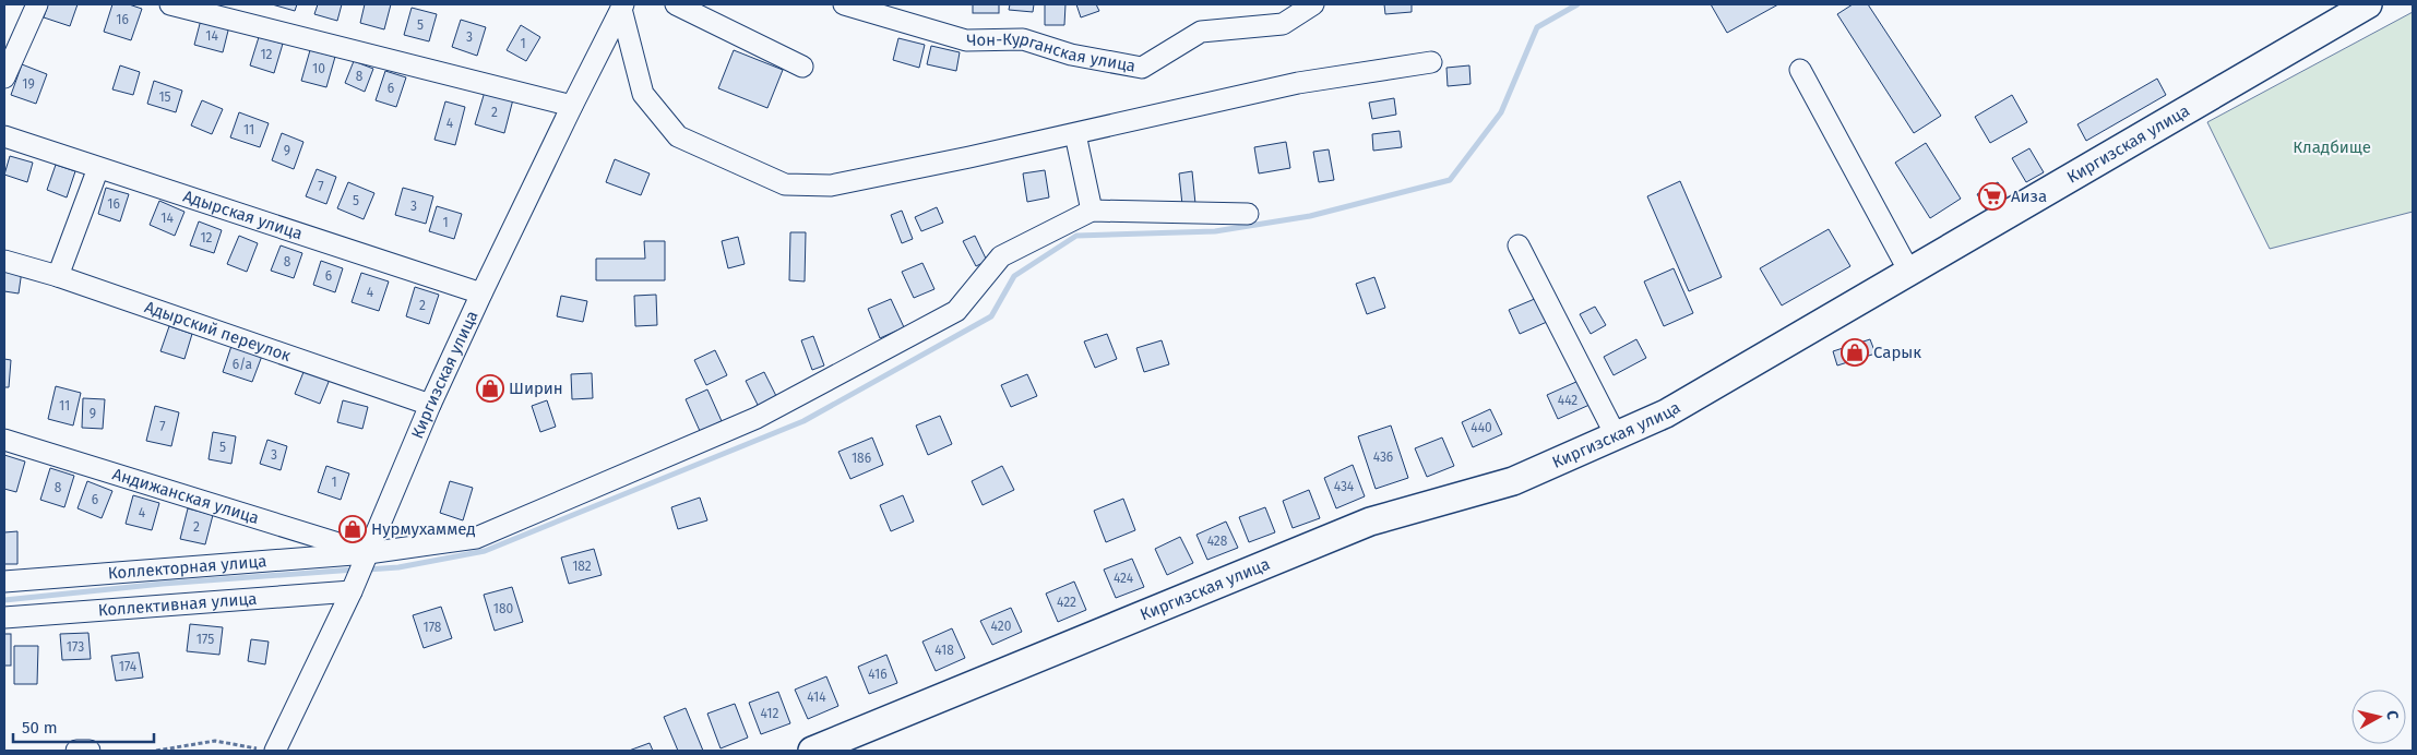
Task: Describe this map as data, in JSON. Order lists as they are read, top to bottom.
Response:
{
  "streets": {
    "main road": ["Киргизская улица"],
    "street": [
      "Чон-Курганская улица",
      "Адырская улица",
      "Адырский переулок",
      "Андижанская улица",
      "Коллекторная улица",
      "Коллективная улица"
    ]
  },
  "crossings": [
    ["Киргизская улица", "Адырская улица"],
    ["Киргизская улица", "Адырский переулок"],
    ["Киргизская улица", "Андижанская улица"],
    ["Киргизская улица", "Коллекторная улица"],
    ["Киргизская улица", "Коллективная улица"],
    ["Андижанская улица", "Коллекторная улица"]
  ],
  "parks": ["Кладбище"],
  "places": {
    "supermarket": ["Аиза"],
    "shop": ["Сарык", "Ширин", "Нурмухаммед"]
  },
  "house_numbers": [
    "16",
    "5",
    "14",
    "3",
    "1",
    "12",
    "10",
    "8",
    "19",
    "6",
    "15",
    "2",
    "4",
    "11",
    "9",
    "7",
    "5",
    "16",
    "3",
    "14",
    "1",
    "12",
    "8",
    "6",
    "4",
    "2",
    "6/а",
    "442",
    "11",
    "9",
    "7",
    "440",
    "5",
    "3",
    "436",
    "186",
    "1",
    "434",
    "8",
    "6",
    "4",
    "2",
    "428",
    "182",
    "424",
    "422",
    "180",
    "420",
    "178",
    "175",
    "173",
    "418",
    "174",
    "416",
    "414",
    "412"
  ],
  "scale_bar": "50 m",
  "north": "right"
}
